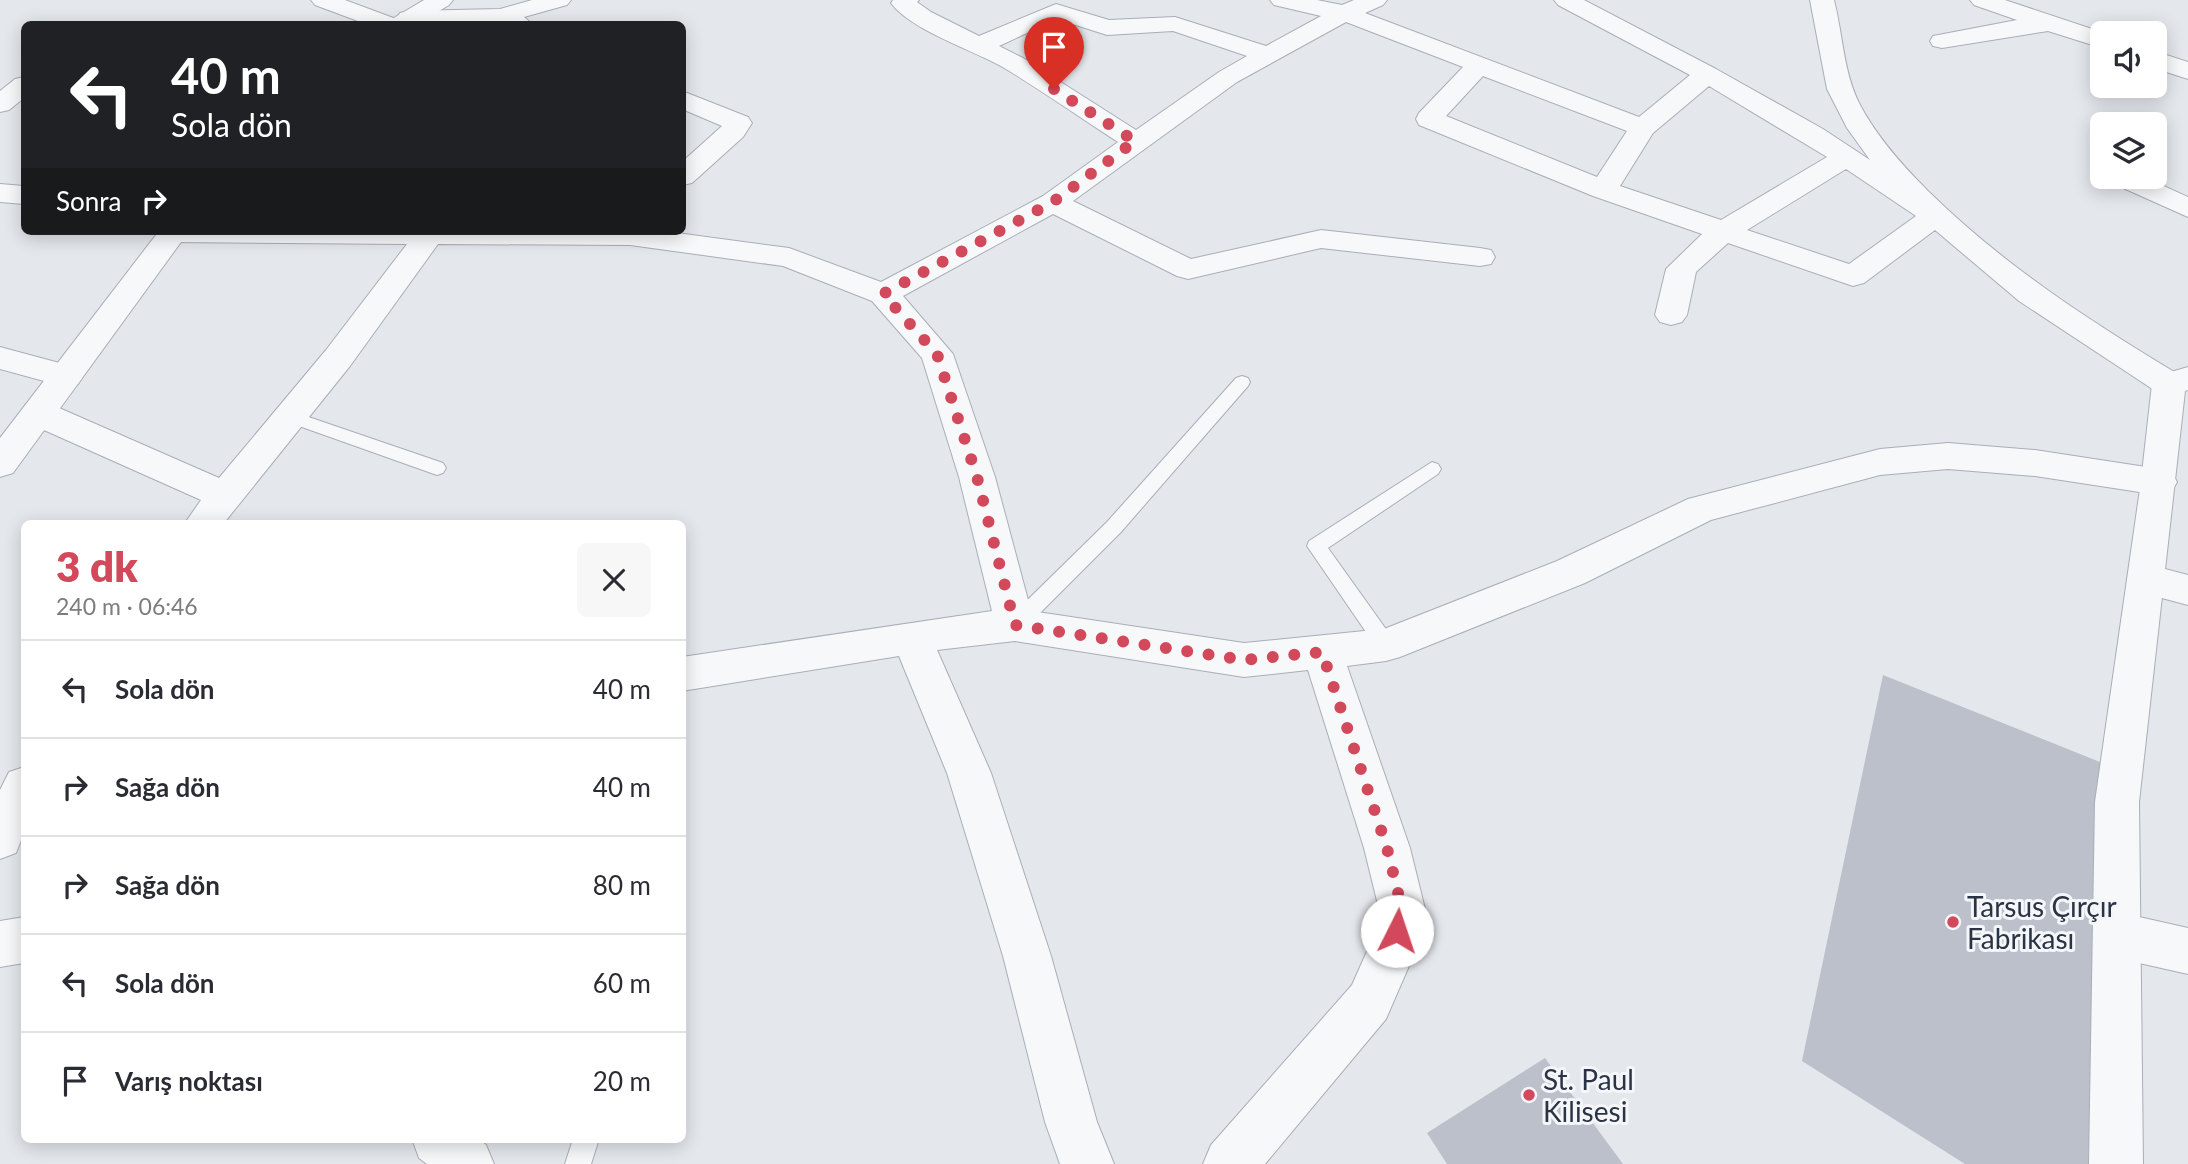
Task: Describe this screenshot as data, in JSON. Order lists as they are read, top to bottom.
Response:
{
  "places": ["Tarsus Çırçır Fabrikası", "St. Paul Kilisesi"],
  "page": {
    "turn": ["40 m", "Sola dön"],
    "then": "Sonra",
    "heading": ["3 dk", "240 m · 06:46"],
    "list": [
      {
        "name": "Sola dön",
        "value": "40 m"
      },
      {
        "name": "Sağa dön",
        "value": "40 m"
      },
      {
        "name": "Sağa dön",
        "value": "80 m"
      },
      {
        "name": "Sola dön",
        "value": "60 m"
      },
      {
        "name": "Varış noktası",
        "value": "20 m"
      }
    ]
  }
}
